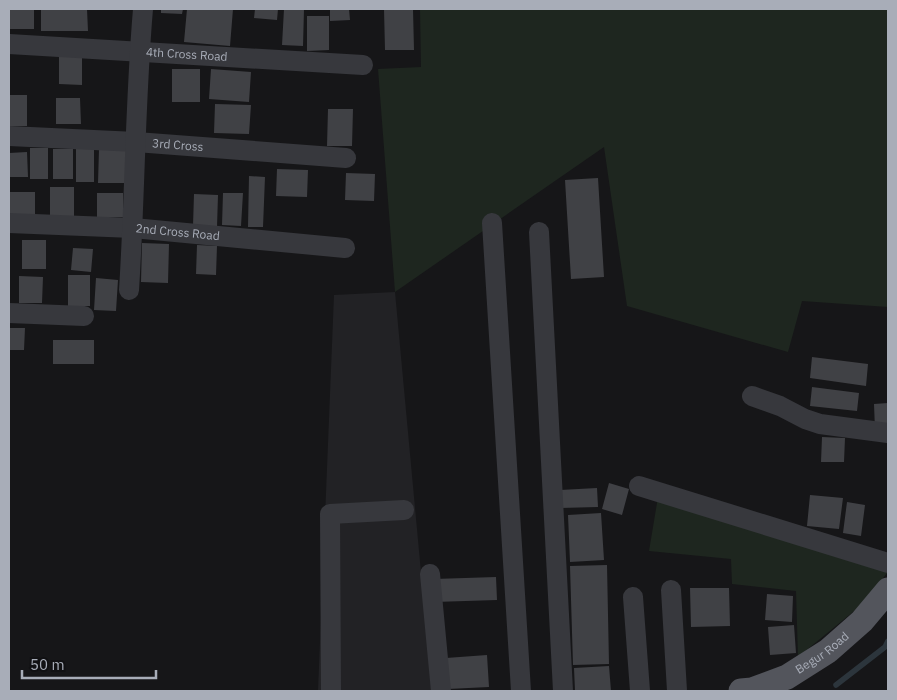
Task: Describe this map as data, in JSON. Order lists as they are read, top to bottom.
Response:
{
  "streets": {
    "main road": ["Begur Road"],
    "street": ["4th Cross Road", "3rd Cross", "2nd Cross Road"]
  },
  "scale_bar": "50 m"
}
